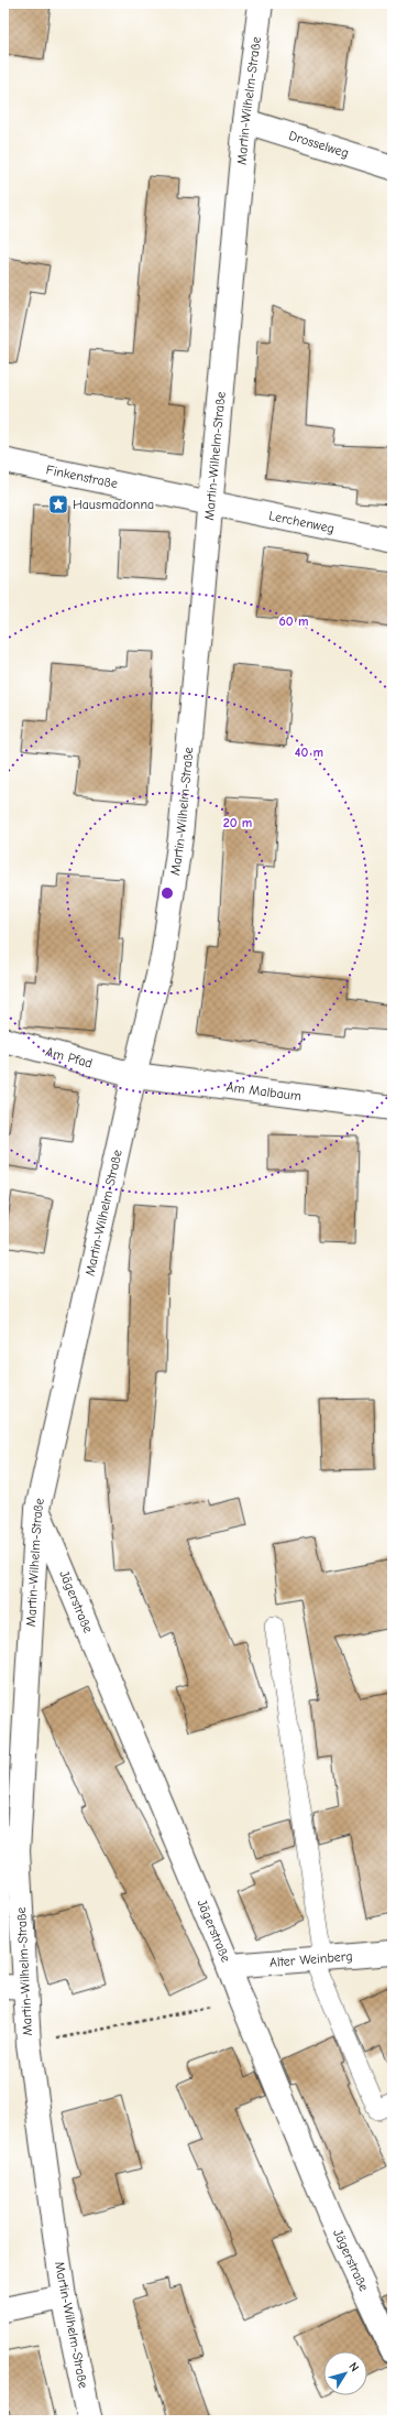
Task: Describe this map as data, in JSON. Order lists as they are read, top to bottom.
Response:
{
  "streets": {
    "street": [
      "Martin-Wilhelm-Straße",
      "Drosselweg",
      "Finkenstraße",
      "Lerchenweg",
      "Am Pfad",
      "Am Malbaum",
      "Jägerstraße",
      "Alter Weinberg"
    ]
  },
  "crossings": [
    ["Martin-Wilhelm-Straße", "Drosselweg"],
    ["Martin-Wilhelm-Straße", "Finkenstraße"],
    ["Martin-Wilhelm-Straße", "Lerchenweg"],
    ["Martin-Wilhelm-Straße", "Am Pfad"],
    ["Martin-Wilhelm-Straße", "Am Malbaum"],
    ["Martin-Wilhelm-Straße", "Jägerstraße"],
    ["Finkenstraße", "Lerchenweg"],
    ["Am Pfad", "Am Malbaum"],
    ["Jägerstraße", "Alter Weinberg"]
  ],
  "places": {
    "place": ["Hausmadonna"]
  },
  "north": "top right",
  "rings": ["60 m", "40 m", "20 m"]
}
